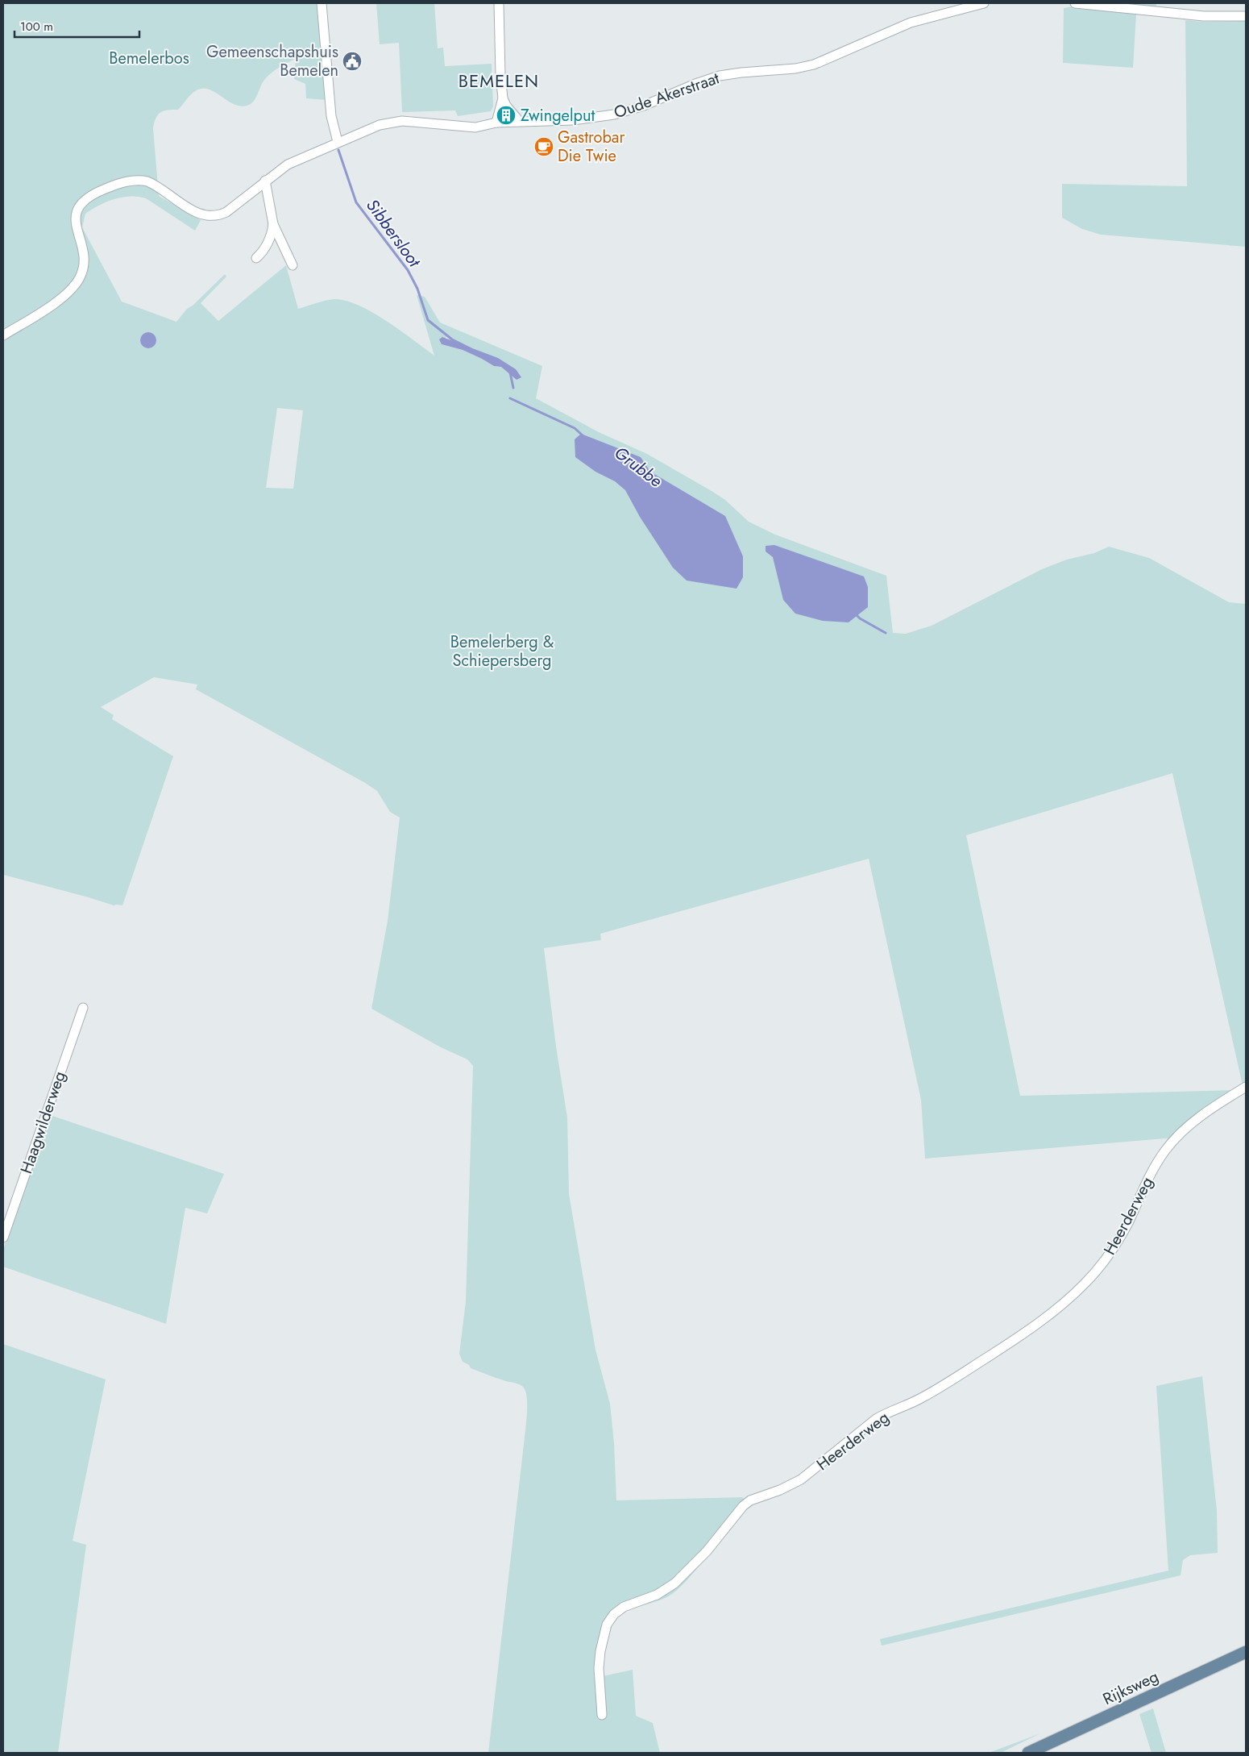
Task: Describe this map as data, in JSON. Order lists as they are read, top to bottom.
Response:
{
  "streets": {
    "main road": ["Rijksweg"],
    "street": ["Oude Akerstraat", "Haagwilderweg", "Heerderweg"]
  },
  "districts": ["BEMELEN"],
  "water": ["Sibbersloot", "Grubbe"],
  "parks": ["Bemelerbos", "Bemelerberg & Schiepersberg"],
  "places": {
    "public building": ["Gemeenschapshuis Bemelen"],
    "building": ["Zwingelput"],
    "cafe": ["Gastrobar Die Twie"]
  },
  "scale_bar": "100 m"
}
